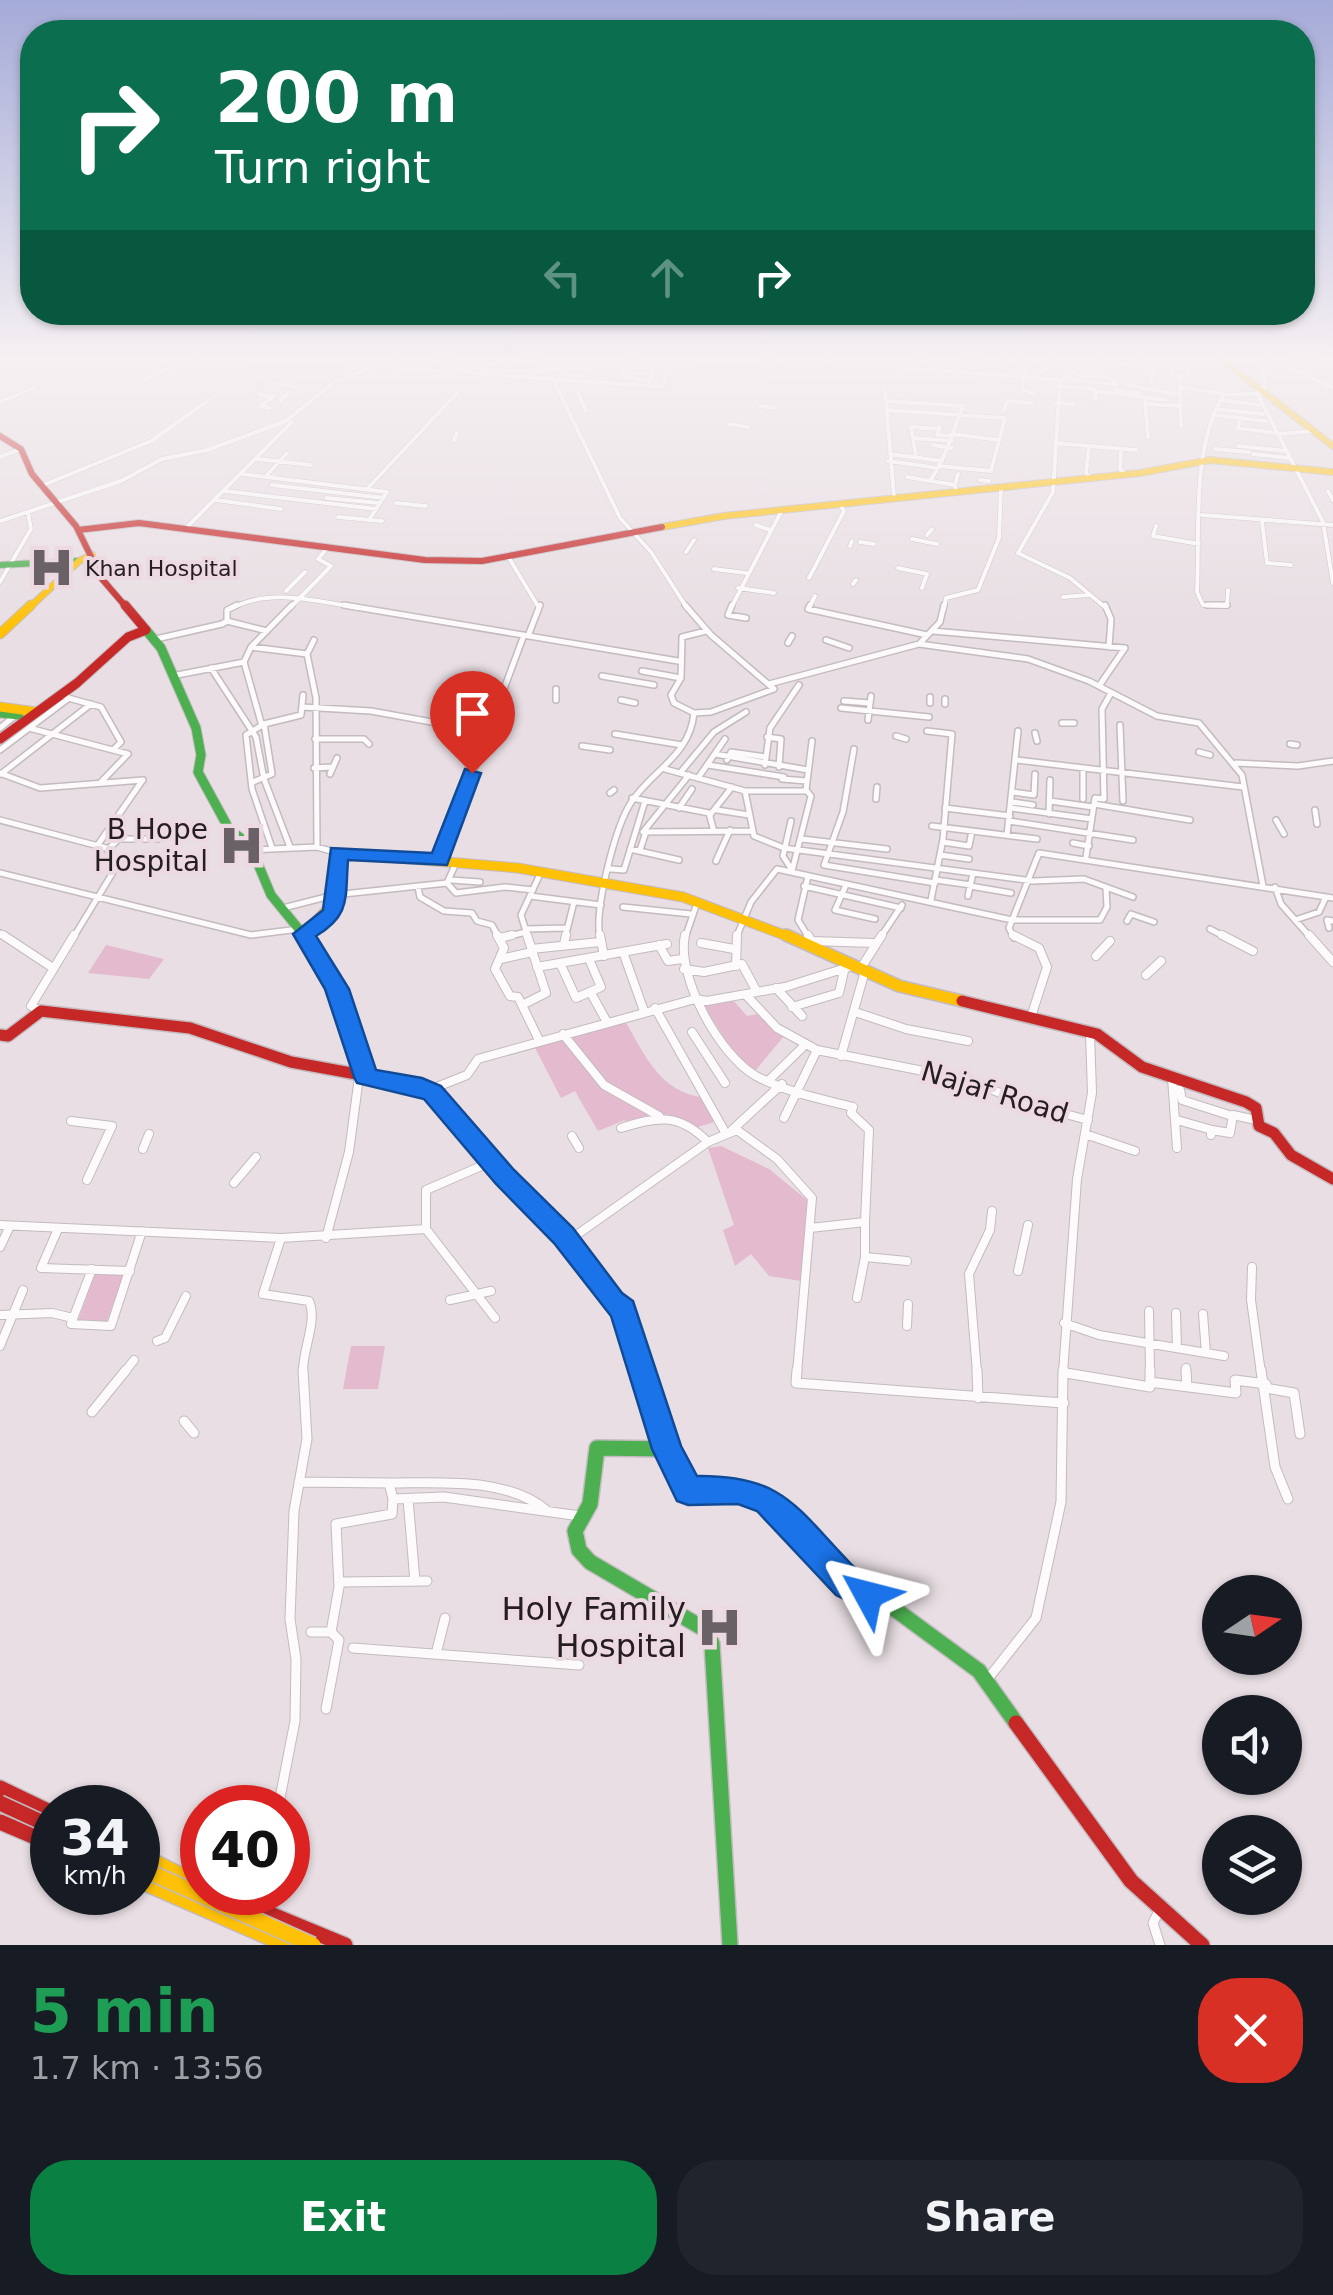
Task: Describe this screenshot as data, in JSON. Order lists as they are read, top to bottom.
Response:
{
  "streets": {
    "street": ["Najaf Road"]
  },
  "places": {
    "hospital": ["Khan Hospital", "B Hope Hospital", "Holy Family Hospital"]
  },
  "north": "right",
  "page": {
    "turn": ["200 m", "Turn right"],
    "speed": "34 km/h",
    "limit": "40",
    "heading": ["5 min", "1.7 km · 13:56"],
    "buttons": ["Exit", "Share"]
  }
}
